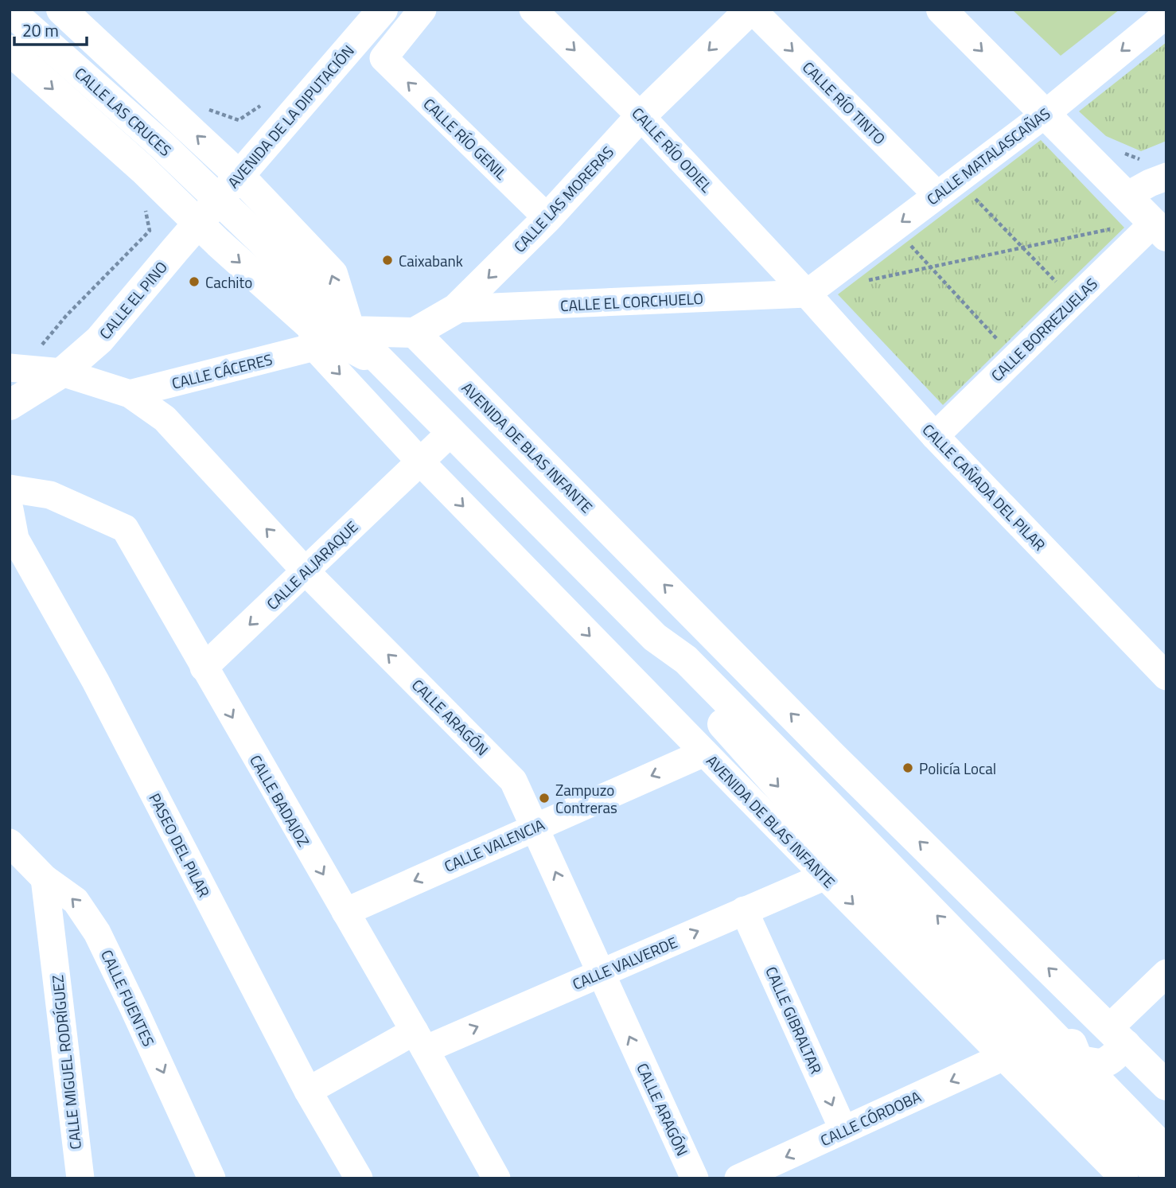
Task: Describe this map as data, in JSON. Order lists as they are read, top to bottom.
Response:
{
  "streets": {
    "main road": [
      "CALLE LAS CRUCES",
      "AVENIDA DE LA DIPUTACIÓN",
      "CALLE LAS MORERAS",
      "CALLE EL PINO",
      "AVENIDA DE BLAS INFANTE"
    ],
    "street": [
      "CALLE RÍO TINTO",
      "CALLE RÍO GENIL",
      "CALLE RÍO ODIEL",
      "CALLE MATALASCAÑAS",
      "CALLE EL CORCHUELO",
      "CALLE BORREZUELAS",
      "CALLE CÁCERES",
      "CALLE CAÑADA DEL PILAR",
      "CALLE ALJARAQUE",
      "CALLE ARAGÓN",
      "CALLE BADAJOZ",
      "PASEO DEL PILAR",
      "CALLE VALENCIA",
      "CALLE VALVERDE",
      "CALLE FUENTES",
      "CALLE GIBRALTAR",
      "CALLE MIGUEL RODRÍGUEZ",
      "CALLE CÓRDOBA"
    ]
  },
  "crossings": [
    ["CALLE RÍO TINTO", "CALLE MATALASCAÑAS"],
    ["CALLE RÍO TINTO", "CALLE LAS MORERAS"],
    ["CALLE LAS CRUCES", "AVENIDA DE LA DIPUTACIÓN"],
    ["CALLE LAS CRUCES", "CALLE EL PINO"],
    ["CALLE LAS CRUCES", "AVENIDA DE BLAS INFANTE"],
    ["AVENIDA DE LA DIPUTACIÓN", "CALLE EL PINO"],
    ["AVENIDA DE LA DIPUTACIÓN", "AVENIDA DE BLAS INFANTE"],
    ["CALLE RÍO GENIL", "CALLE LAS MORERAS"],
    ["CALLE RÍO ODIEL", "CALLE MATALASCAÑAS"],
    ["CALLE RÍO ODIEL", "CALLE LAS MORERAS"],
    ["CALLE RÍO ODIEL", "CALLE EL CORCHUELO"],
    ["CALLE RÍO ODIEL", "CALLE CAÑADA DEL PILAR"],
    ["CALLE MATALASCAÑAS", "CALLE EL CORCHUELO"],
    ["CALLE MATALASCAÑAS", "CALLE CAÑADA DEL PILAR"],
    ["CALLE LAS MORERAS", "CALLE EL CORCHUELO"],
    ["CALLE LAS MORERAS", "AVENIDA DE BLAS INFANTE"],
    ["CALLE EL PINO", "AVENIDA DE BLAS INFANTE"],
    ["CALLE EL PINO", "CALLE ARAGÓN"],
    ["CALLE EL CORCHUELO", "CALLE CAÑADA DEL PILAR"],
    ["CALLE BORREZUELAS", "CALLE CAÑADA DEL PILAR"],
    ["CALLE CÁCERES", "AVENIDA DE BLAS INFANTE"],
    ["CALLE CÁCERES", "CALLE ARAGÓN"],
    ["AVENIDA DE BLAS INFANTE", "CALLE ALJARAQUE"],
    ["AVENIDA DE BLAS INFANTE", "CALLE VALENCIA"],
    ["AVENIDA DE BLAS INFANTE", "CALLE VALVERDE"],
    ["AVENIDA DE BLAS INFANTE", "CALLE CÓRDOBA"],
    ["CALLE ALJARAQUE", "CALLE ARAGÓN"],
    ["CALLE ALJARAQUE", "CALLE BADAJOZ"],
    ["CALLE ARAGÓN", "CALLE VALENCIA"],
    ["CALLE ARAGÓN", "CALLE VALVERDE"],
    ["CALLE BADAJOZ", "CALLE VALENCIA"],
    ["CALLE BADAJOZ", "CALLE VALVERDE"],
    ["PASEO DEL PILAR", "CALLE VALVERDE"],
    ["CALLE VALVERDE", "CALLE GIBRALTAR"],
    ["CALLE FUENTES", "CALLE MIGUEL RODRÍGUEZ"],
    ["CALLE GIBRALTAR", "CALLE CÓRDOBA"]
  ],
  "one_way": [
    "CALLE RÍO TINTO",
    "CALLE RÍO GENIL",
    "CALLE RÍO ODIEL",
    "CALLE MATALASCAÑAS",
    "CALLE LAS MORERAS",
    "CALLE ALJARAQUE",
    "CALLE ARAGÓN",
    "CALLE VALENCIA",
    "CALLE VALVERDE",
    "CALLE GIBRALTAR",
    "CALLE CÓRDOBA"
  ],
  "places": [
    "Caixabank",
    "Cachito",
    "Policía Local",
    "Zampuzo Contreras"
  ],
  "scale_bar": "20 m"
}
